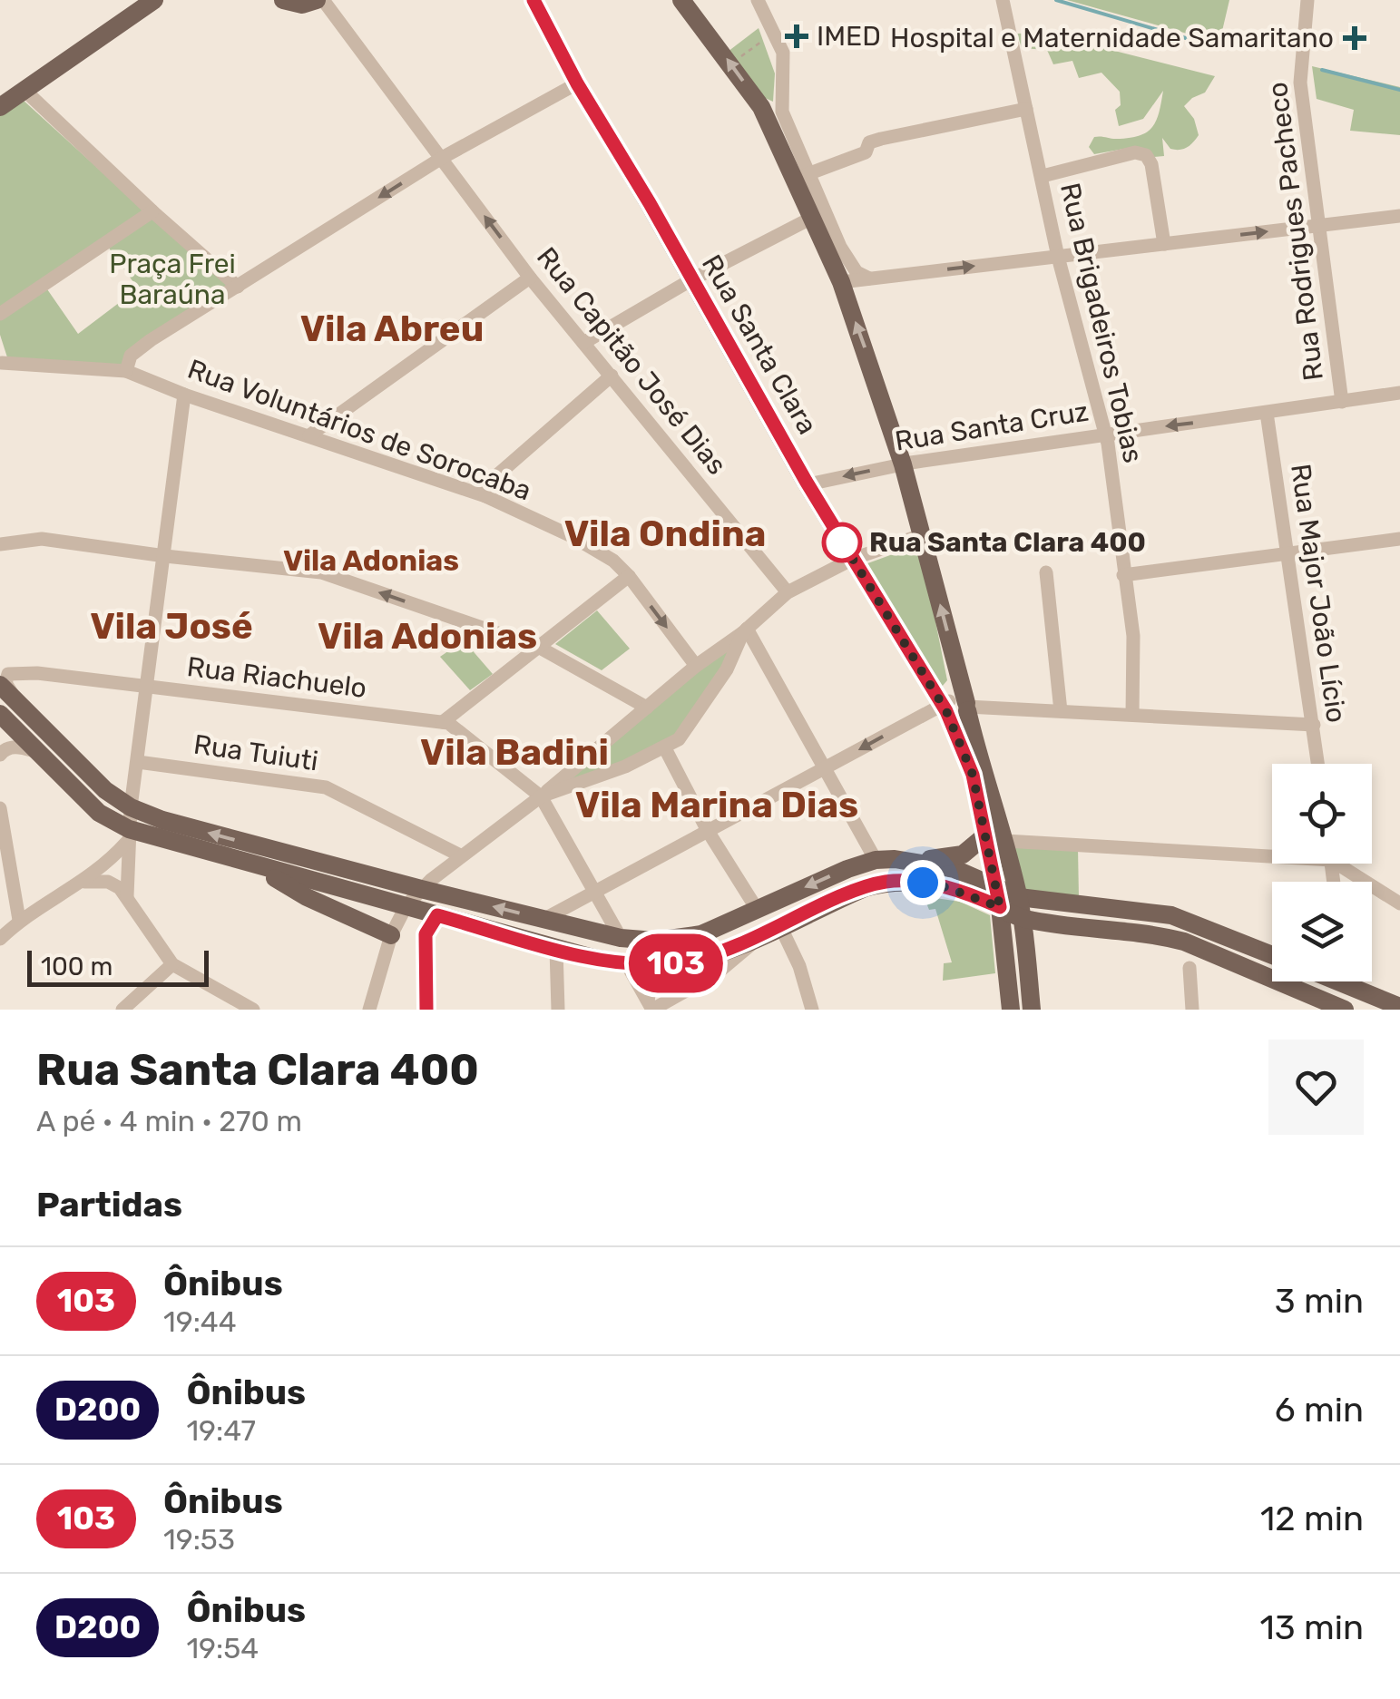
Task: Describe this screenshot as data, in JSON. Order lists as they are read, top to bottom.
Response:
{
  "streets": {
    "main road": ["Rua Santa Clara"],
    "street": [
      "Rua Rodrigues Pacheco",
      "Rua Brigadeiros Tobias",
      "Rua Capitão José Dias",
      "Rua Santa Cruz",
      "Rua Voluntários de Sorocaba",
      "Rua Major João Lício",
      "Rua Riachuelo",
      "Rua Tuiuti"
    ]
  },
  "crossings": [
    ["Rua Rodrigues Pacheco", "Rua Santa Cruz"],
    ["Rua Brigadeiros Tobias", "Rua Santa Cruz"],
    ["Rua Santa Clara", "Rua Santa Cruz"],
    ["Rua Santa Cruz", "Rua Major João Lício"]
  ],
  "one_way": ["Rua Santa Cruz"],
  "districts": [
    "Vila Abreu",
    "Vila Ondina",
    "Vila Adonias",
    "Vila José",
    "Vila Adonias",
    "Vila Badini",
    "Vila Marina Dias"
  ],
  "parks": ["Praça Frei Baraúna"],
  "places": {
    "health": ["IMED", "Hospital e Maternidade Samaritano"],
    "other": ["Rua Santa Clara 400"]
  },
  "lines": ["bus line 103"],
  "scale_bar": "100 m",
  "page": {
    "on_map": "103",
    "scale": "100 m",
    "heading": [
      ["Rua Santa Clara 400", "A pé · 4 min · 270 m"],
      "Partidas"
    ],
    "list": [
      {
        "mark": "103",
        "name": "Ônibus",
        "note": "19:44",
        "value": "3 min"
      },
      {
        "mark": "D200",
        "name": "Ônibus",
        "note": "19:47",
        "value": "6 min"
      },
      {
        "mark": "103",
        "name": "Ônibus",
        "note": "19:53",
        "value": "12 min"
      },
      {
        "mark": "D200",
        "name": "Ônibus",
        "note": "19:54",
        "value": "13 min"
      }
    ]
  }
}
